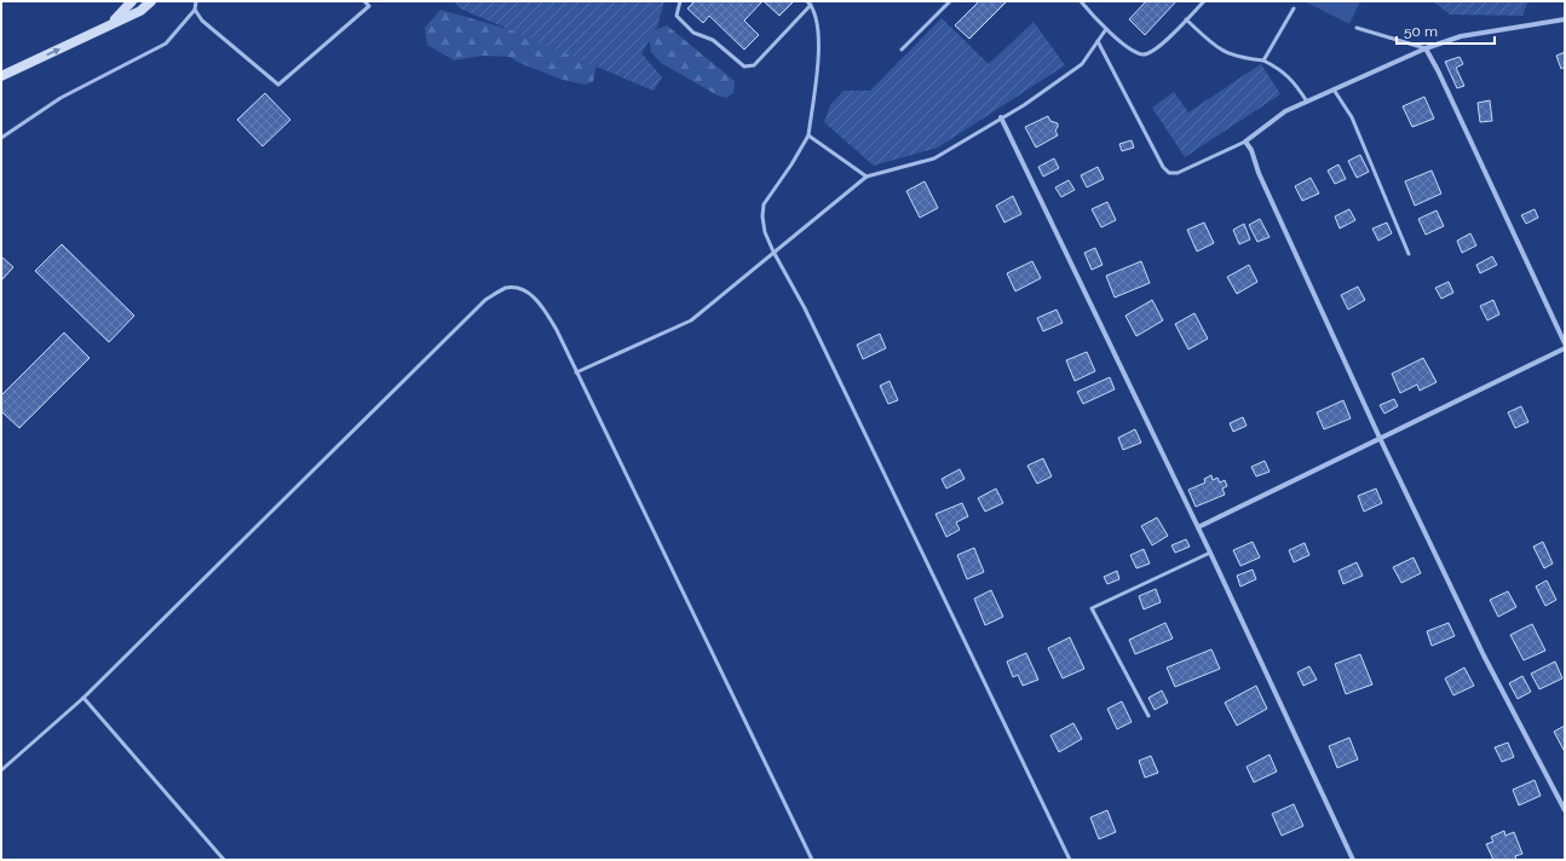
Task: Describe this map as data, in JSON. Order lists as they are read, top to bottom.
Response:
{
  "scale_bar": "50 m"
}
